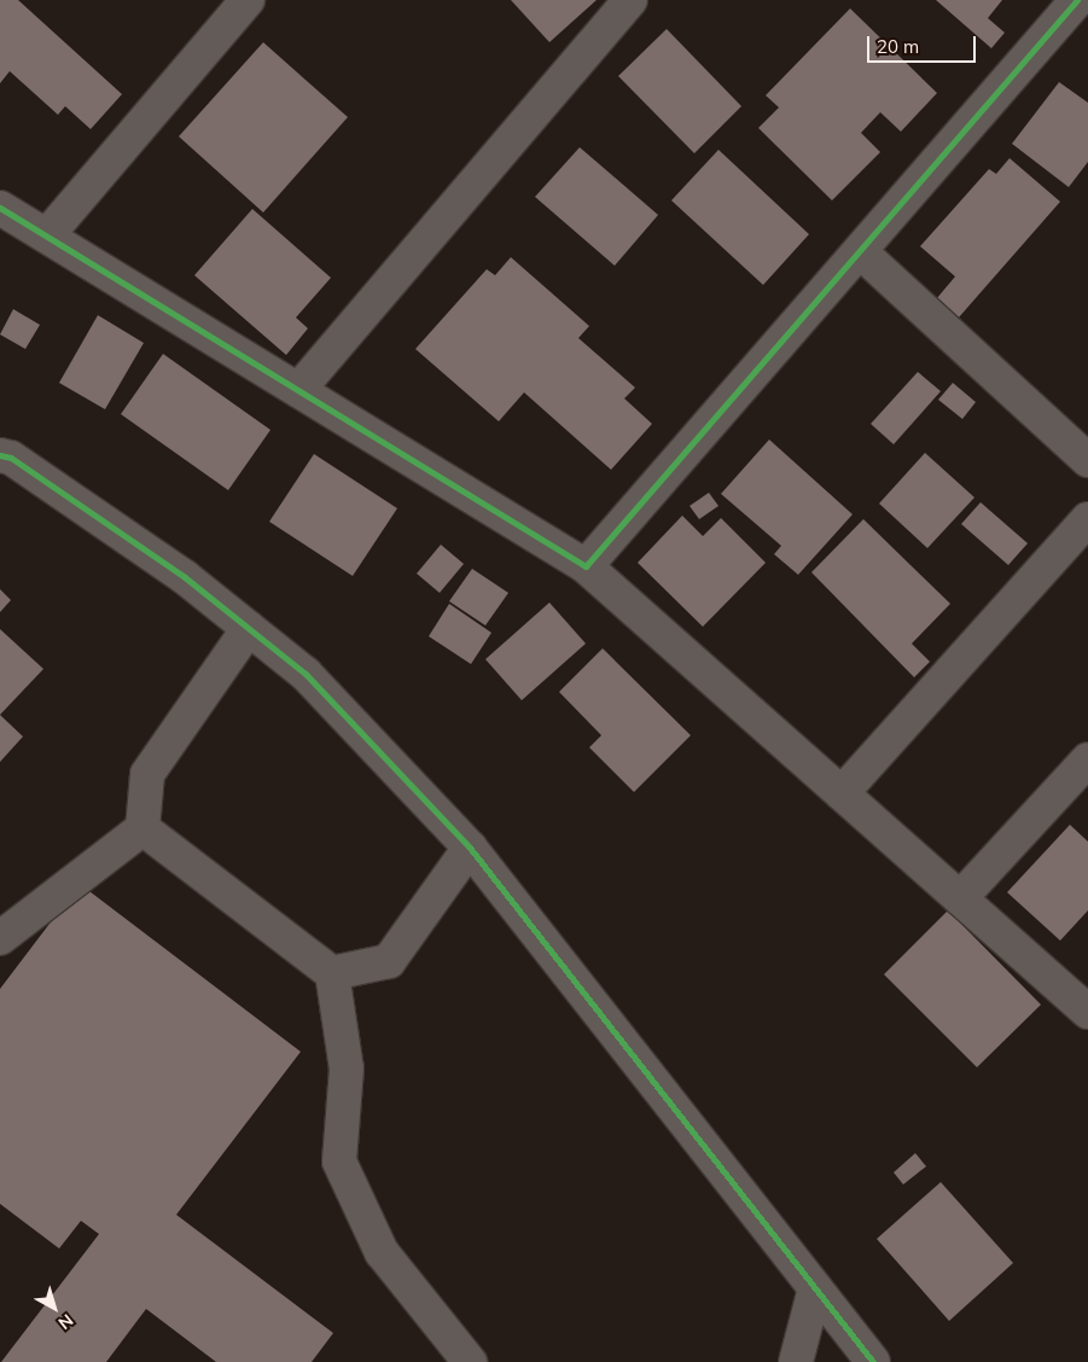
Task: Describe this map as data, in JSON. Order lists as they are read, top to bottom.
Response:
{
  "scale_bar": "20 m",
  "north": "bottom right"
}
